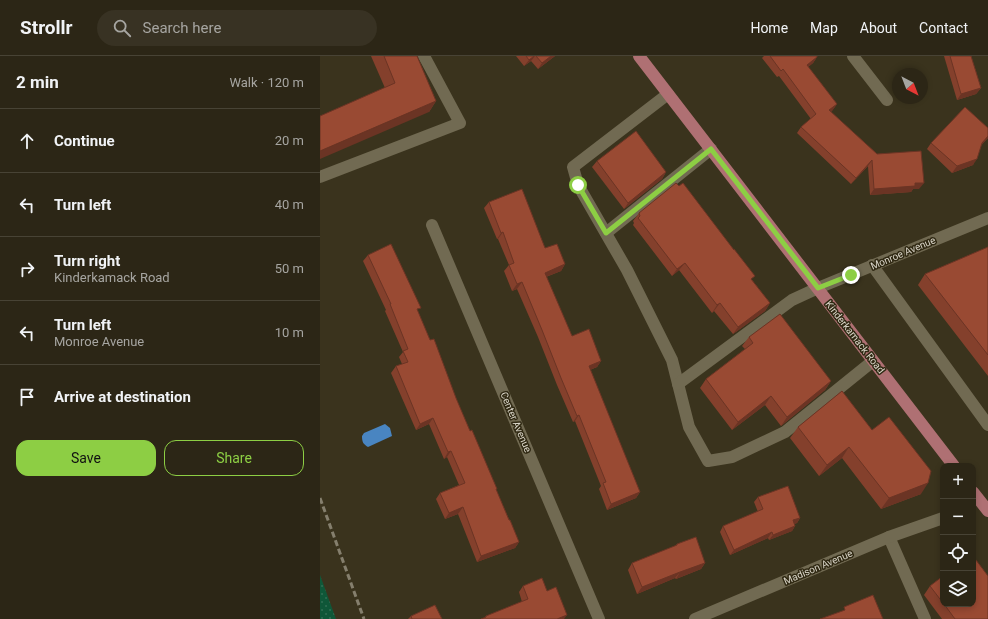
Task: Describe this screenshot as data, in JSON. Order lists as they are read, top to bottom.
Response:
{
  "streets": {
    "main road": ["Kinderkamack Road"],
    "street": ["Monroe Avenue", "Center Avenue", "Madison Avenue"]
  },
  "crossings": [
    ["Monroe Avenue", "Kinderkamack Road"]
  ],
  "north": "bottom right",
  "page": {
    "header": "Strollr",
    "search": "Search here",
    "nav": [
      "Home",
      "Map",
      "About",
      "Contact"
    ],
    "heading": ["2 min", "Walk · 120 m"],
    "list": [
      ["Continue", "20 m"],
      ["Turn left", "40 m"],
      ["Turn right", "Kinderkamack Road", "50 m"],
      ["Turn left", "Monroe Avenue", "10 m"],
      "Arrive at destination"
    ],
    "buttons": ["Save", "Share"],
    "map_buttons": ["+", "−"]
  }
}
